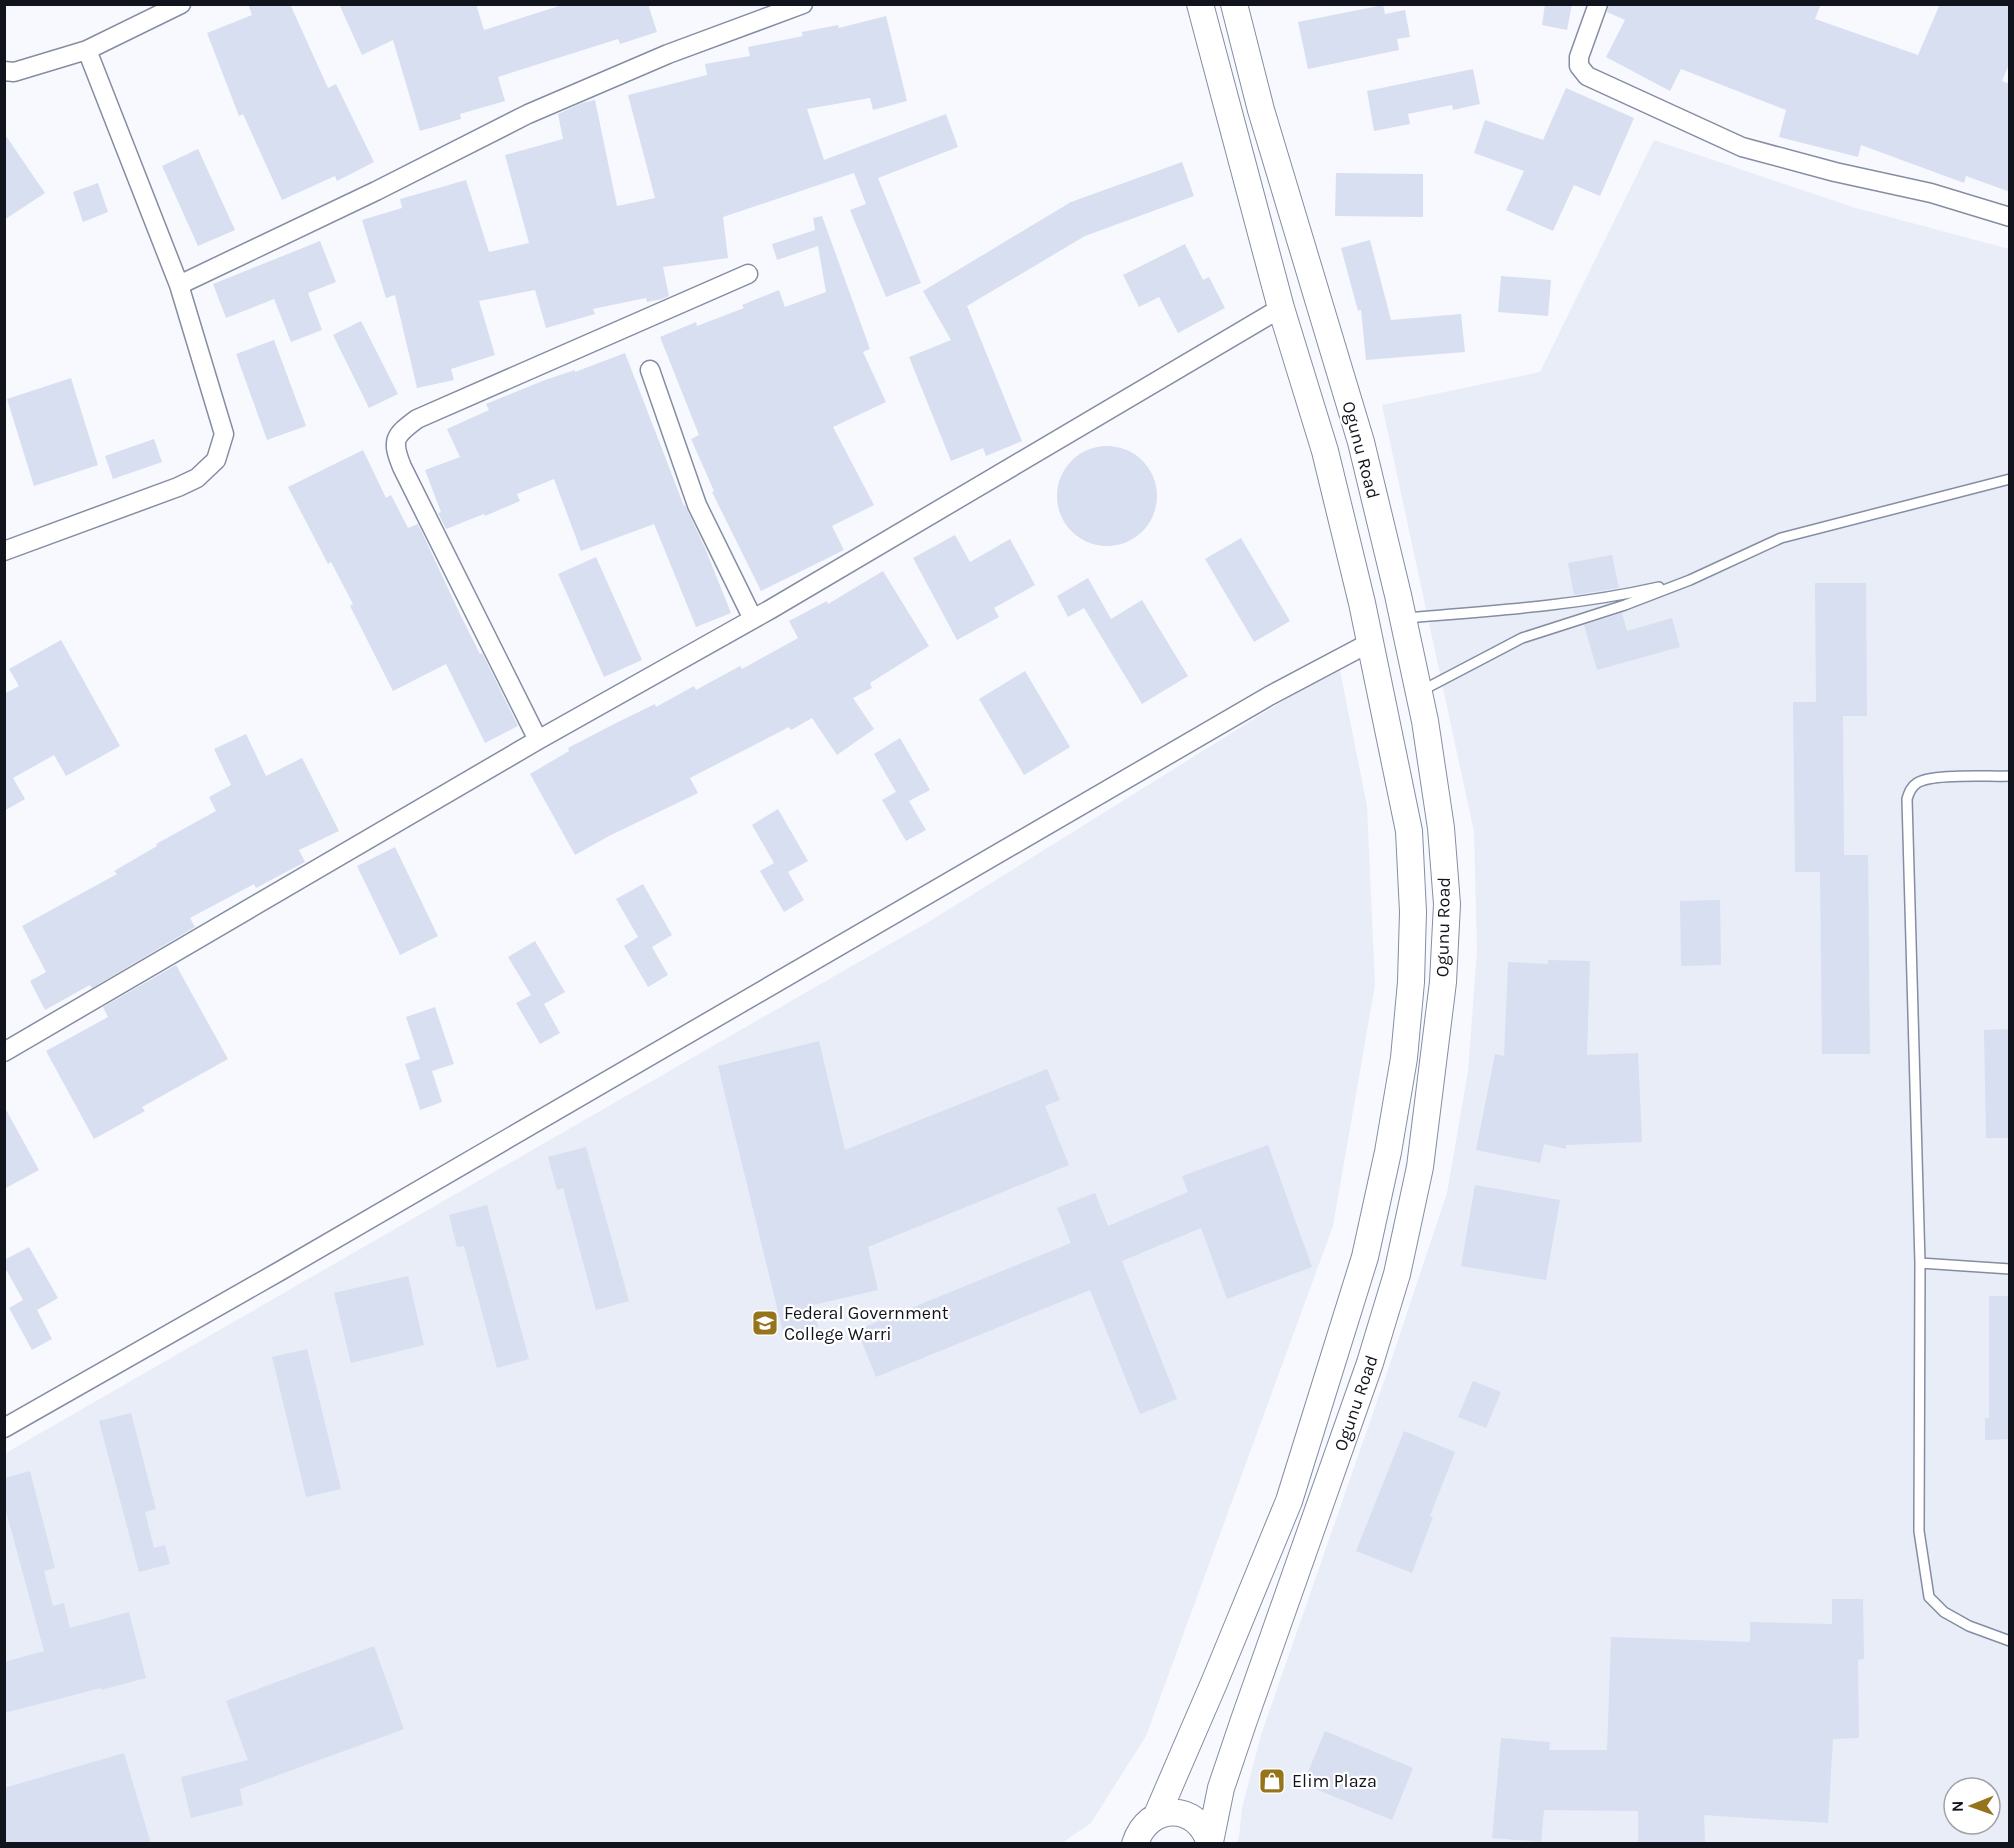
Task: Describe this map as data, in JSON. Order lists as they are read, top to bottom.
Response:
{
  "streets": {
    "main road": ["Ogunu Road"]
  },
  "places": {
    "school or university": ["Federal Government College Warri"],
    "shop": ["Elim Plaza"]
  },
  "north": "left"
}
